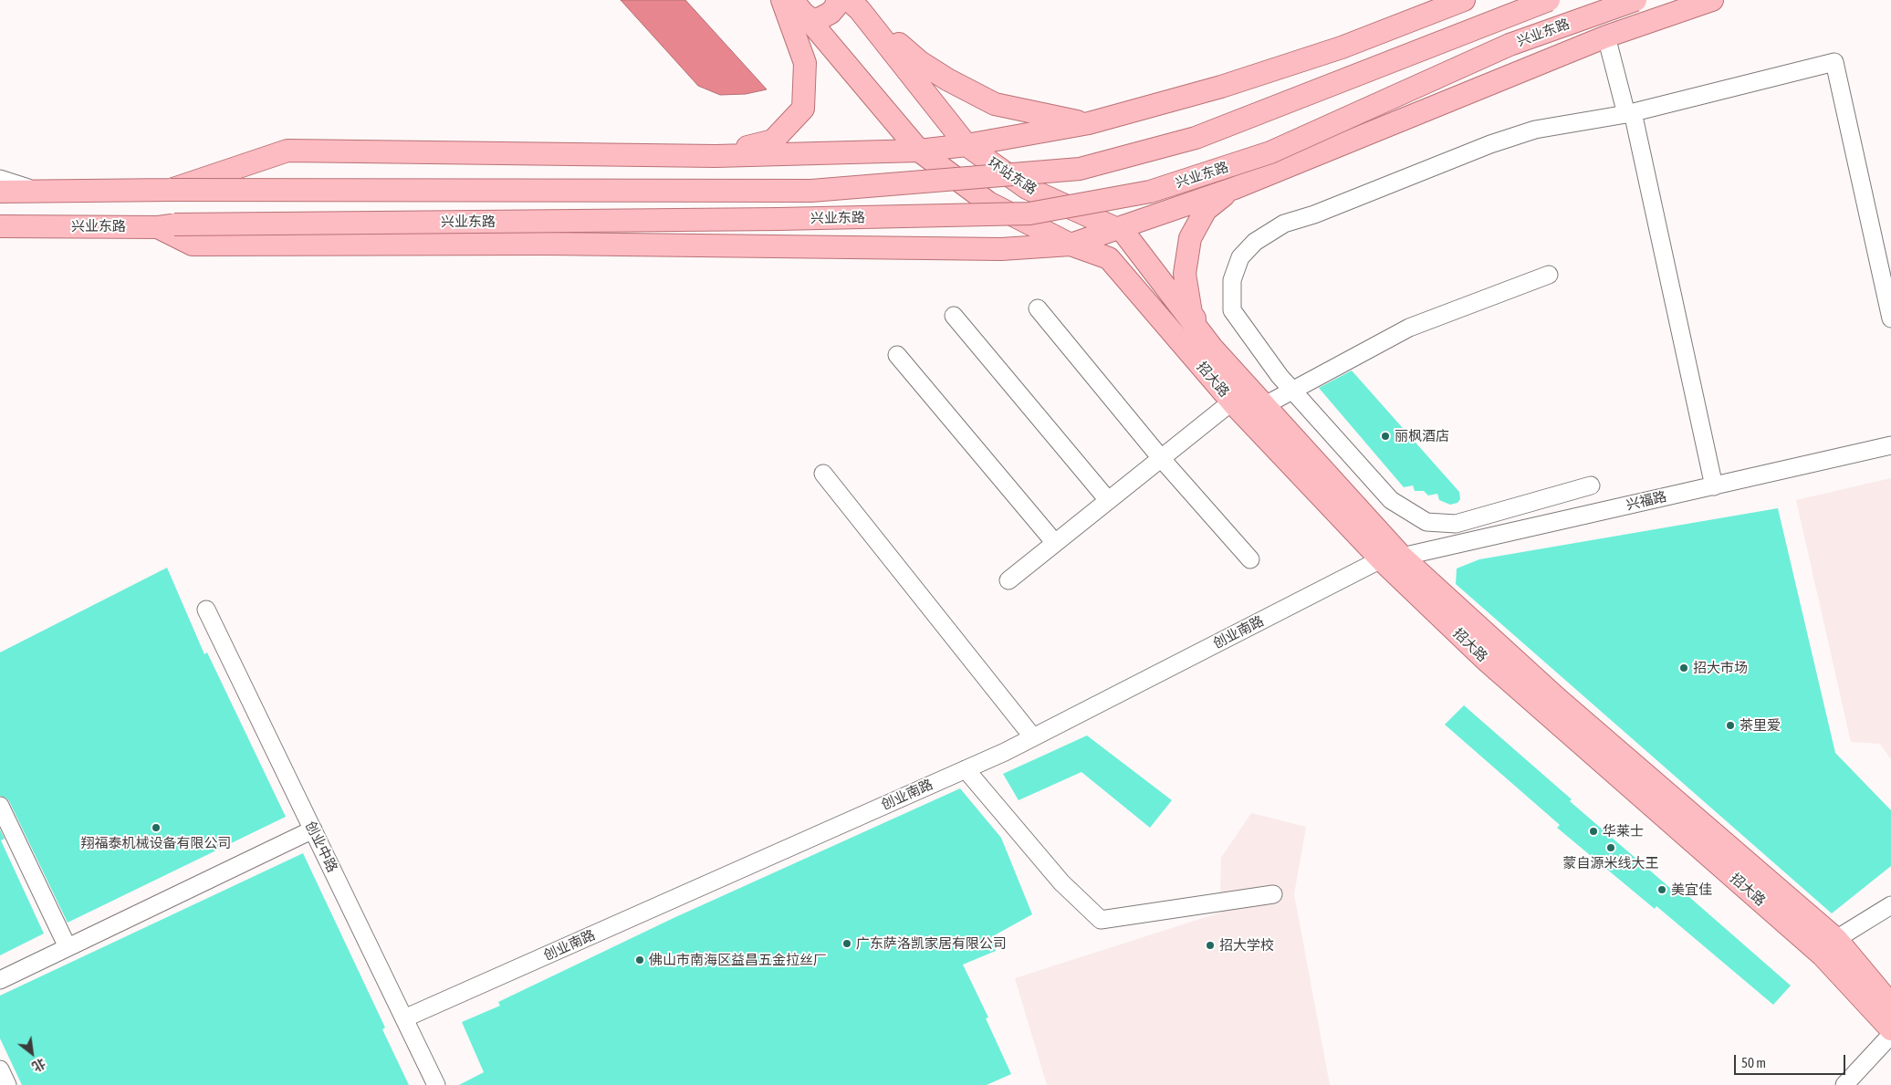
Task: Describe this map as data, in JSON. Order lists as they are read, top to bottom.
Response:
{
  "streets": {
    "main road": ["兴业东路", "环站东路", "招大路"],
    "street": ["兴福路", "创业南路", "创业中路"]
  },
  "crossings": [
    ["环站东路", "招大路"],
    ["招大路", "兴福路"],
    ["招大路", "创业南路"],
    ["兴福路", "创业南路"],
    ["创业南路", "创业中路"]
  ],
  "places": [
    "丽枫酒店",
    "招大市场",
    "茶里爱",
    "翔福泰机械设备有限公司",
    "华莱士",
    "蒙自源米线大王",
    "美宜佳",
    "广东萨洛凯家居有限公司",
    "招大学校",
    "佛山市南海区益昌五金拉丝厂"
  ],
  "scale_bar": "50 m",
  "north": "bottom right"
}
